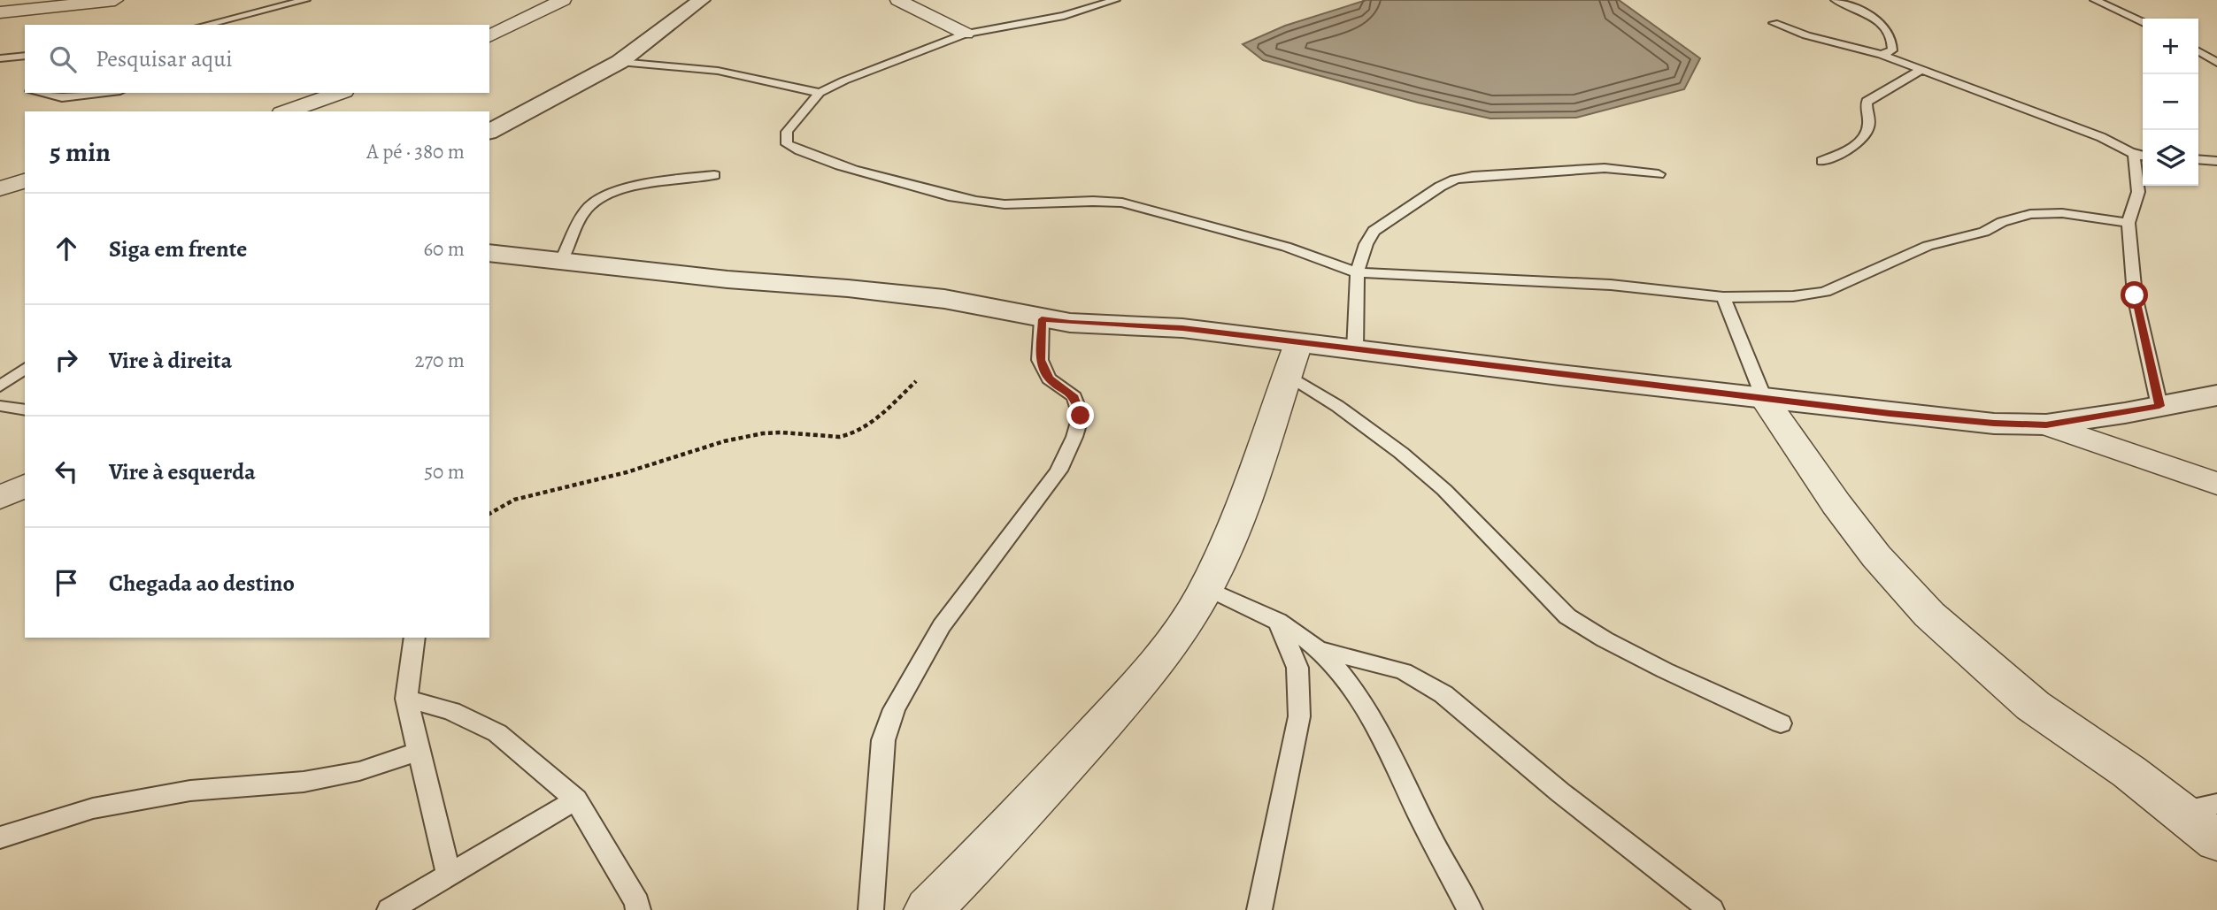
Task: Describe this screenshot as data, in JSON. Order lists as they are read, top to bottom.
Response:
{
  "page": {
    "map_buttons": ["+", "−"],
    "search": "Pesquisar aqui",
    "heading": ["5 min", "A pé · 380 m"],
    "list": [
      ["Siga em frente", "60 m"],
      ["Vire à direita", "270 m"],
      ["Vire à esquerda", "50 m"],
      "Chegada ao destino"
    ]
  }
}
